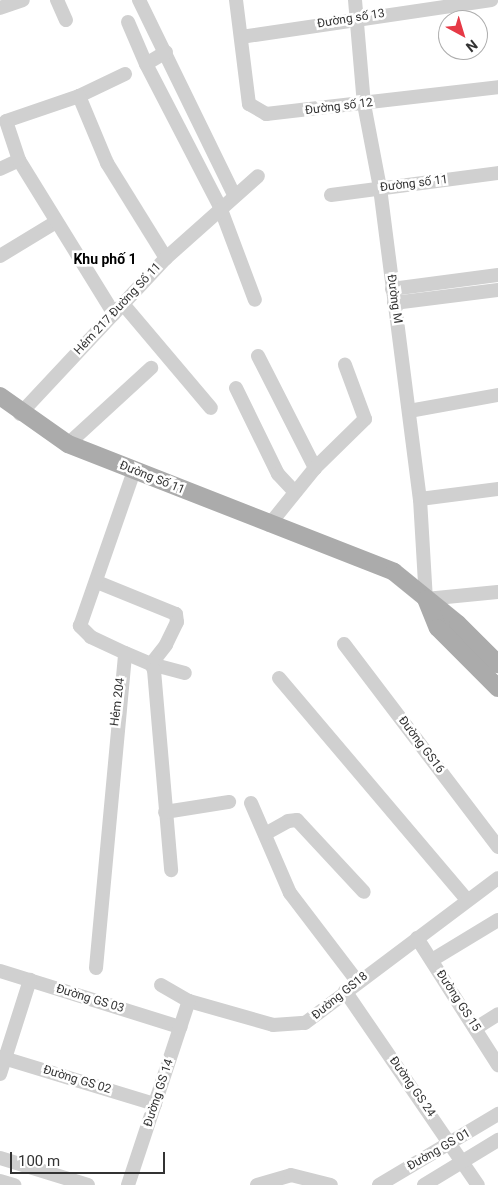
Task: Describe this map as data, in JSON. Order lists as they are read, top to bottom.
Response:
{
  "streets": {
    "main road": ["Đường Số 11"],
    "street": [
      "Đường số 13",
      "Đường số 12",
      "Đường số 11",
      "Đường M",
      "Hẻm 217 Đường Số 11",
      "Hẻm 204",
      "Đường GS16",
      "Đường GS18",
      "Đường GS 03",
      "Đường GS 15",
      "Đường GS 02",
      "Đường GS 24",
      "Đường GS 14",
      "Đường GS 01"
    ]
  },
  "crossings": [
    ["Đường số 13", "Đường số 12"],
    ["Đường số 13", "Đường M"],
    ["Đường số 12", "Đường M"],
    ["Đường số 11", "Đường M"],
    ["Đường M", "Đường Số 11"],
    ["Hẻm 217 Đường Số 11", "Đường Số 11"],
    ["Đường GS18", "Đường GS 15"],
    ["Đường GS18", "Đường GS 24"],
    ["Đường GS18", "Đường GS 14"],
    ["Đường GS 03", "Đường GS 14"],
    ["Đường GS 02", "Đường GS 14"],
    ["Đường GS 24", "Đường GS 01"]
  ],
  "districts": ["Khu phố 1"],
  "scale_bar": "100 m",
  "north": "bottom right"
}
